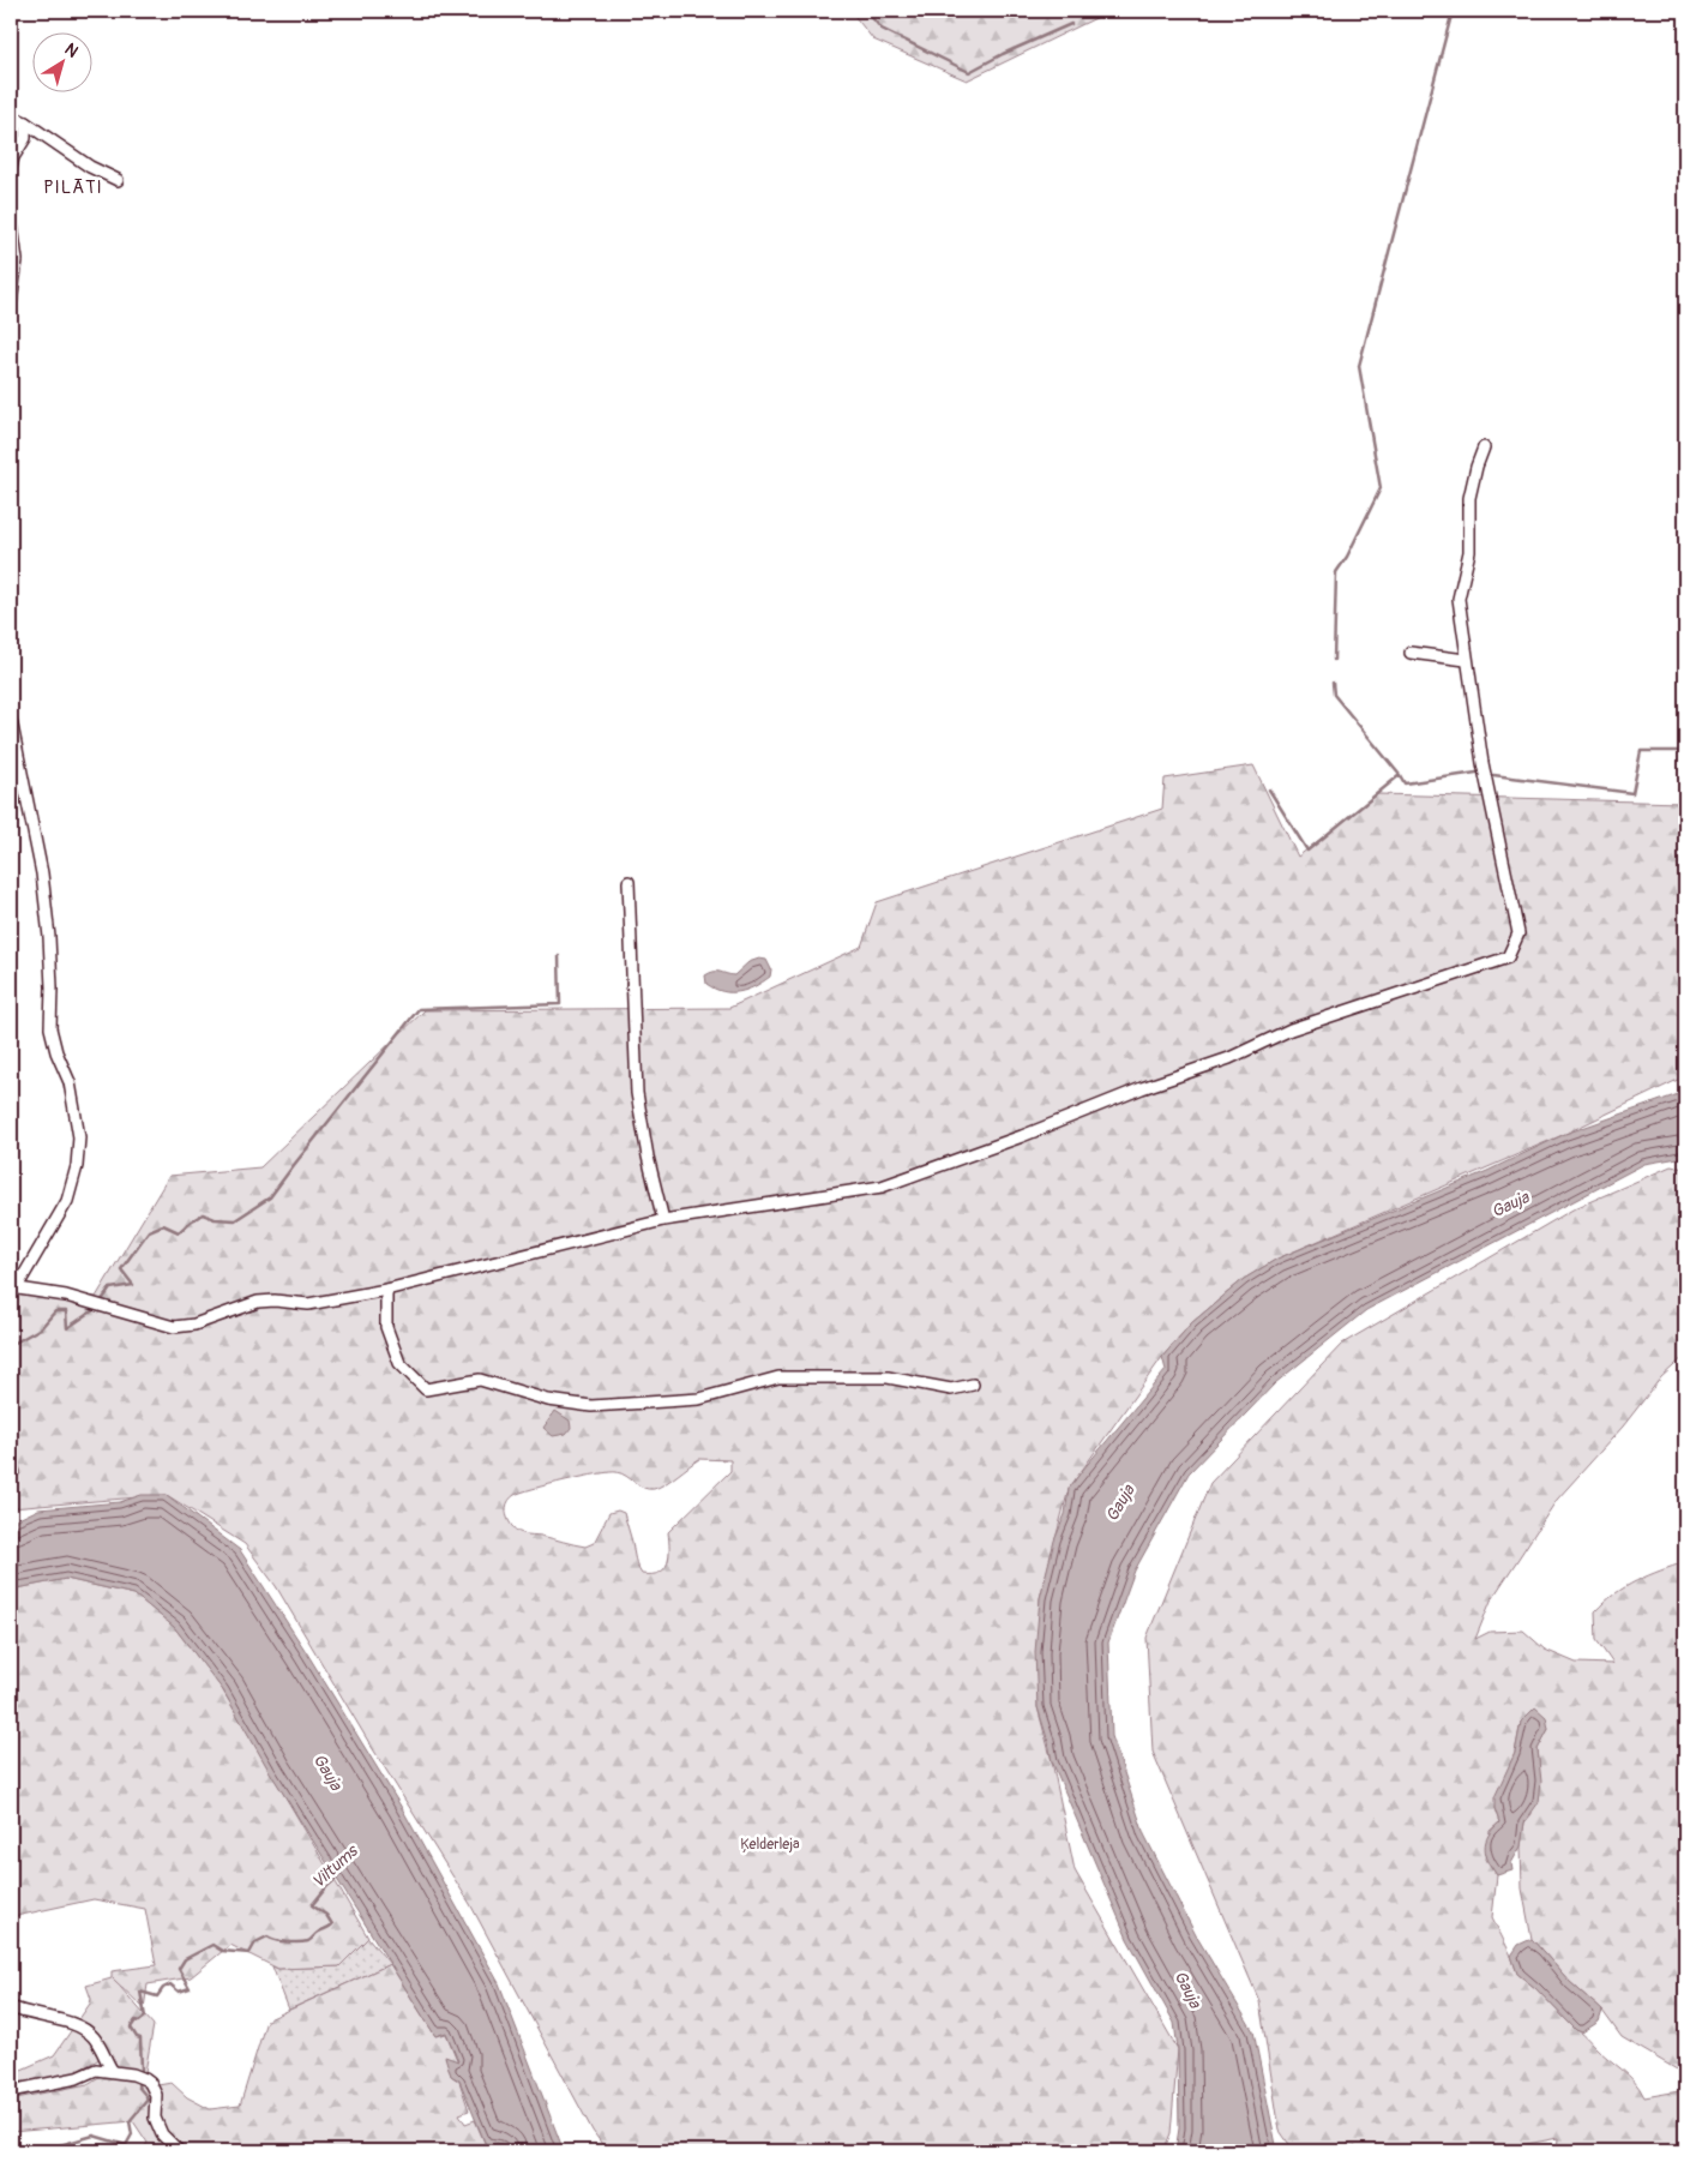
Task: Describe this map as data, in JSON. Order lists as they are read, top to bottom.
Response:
{
  "districts": ["PILĀTI"],
  "water": ["Gauja", "Viltums"],
  "parks": ["Ķelderleja"],
  "north": "top right"
}
